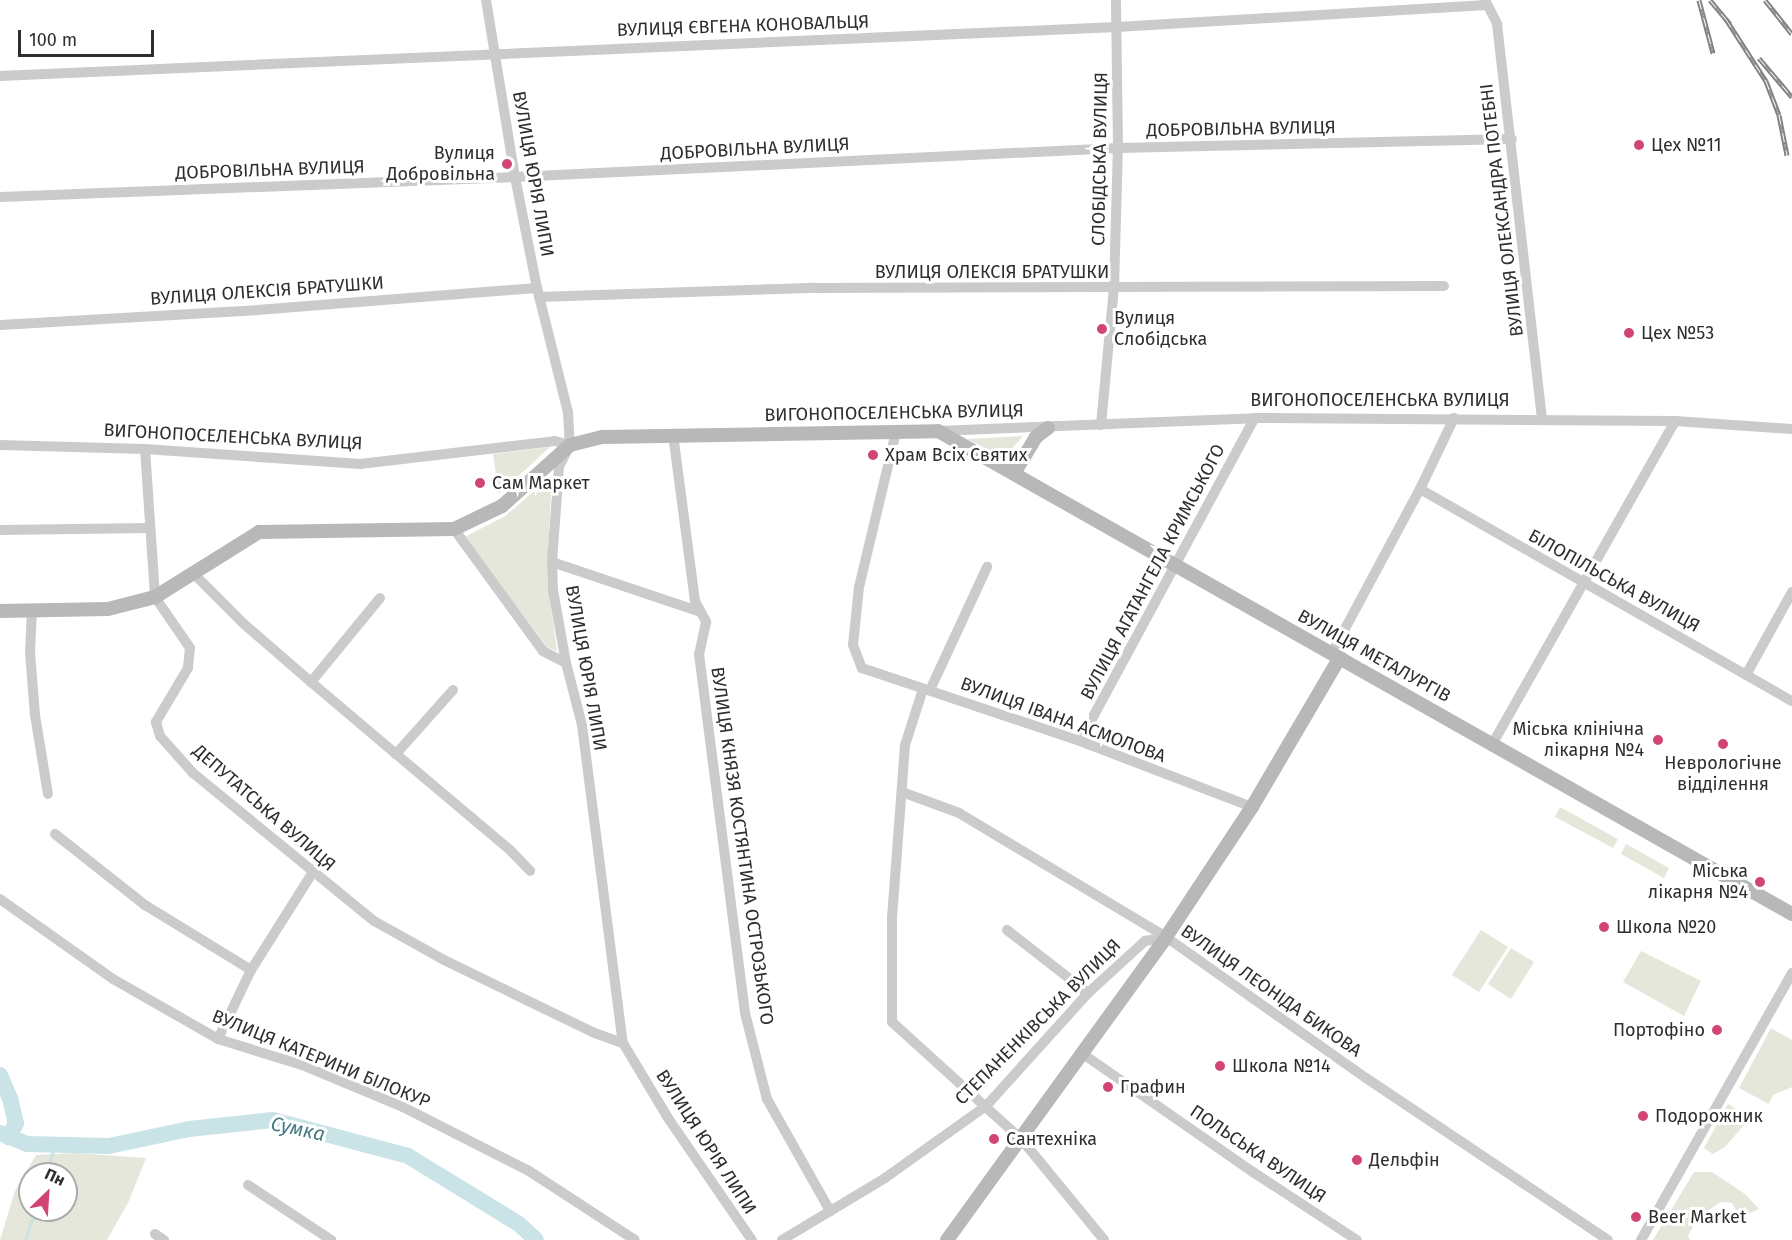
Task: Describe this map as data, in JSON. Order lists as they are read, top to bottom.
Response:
{
  "streets": {
    "main road": ["ВИГОНОПОСЕЛЕНСЬКА ВУЛИЦЯ", "ВУЛИЦЯ МЕТАЛУРГІВ"],
    "street": [
      "ВУЛИЦЯ ЄВГЕНА КОНОВАЛЬЦЯ",
      "ДОБРОВІЛЬНА ВУЛИЦЯ",
      "СЛОБІДСЬКА ВУЛИЦЯ",
      "ВУЛИЦЯ ЮРІЯ ЛИПИ",
      "ВУЛИЦЯ ОЛЕКСАНДРА ПОТЕБНІ",
      "ВУЛИЦЯ ОЛЕКСІЯ БРАТУШКИ",
      "ВУЛИЦЯ АГАТАНГЕЛА КРИМСЬКОГО",
      "БІЛОПІЛЬСЬКА ВУЛИЦЯ",
      "ВУЛИЦЯ ІВАНА АСМОЛОВА",
      "ДЕПУТАТСЬКА ВУЛИЦЯ",
      "ВУЛИЦЯ КНЯЗЯ КОСТЯНТИНА ОСТРОЗЬКОГО",
      "ВУЛИЦЯ ЛЕОНІДА БИКОВА",
      "СТЕПАНЕНКІВСЬКА ВУЛИЦЯ",
      "ВУЛИЦЯ КАТЕРИНИ БІЛОКУР",
      "ПОЛЬСЬКА ВУЛИЦЯ"
    ]
  },
  "crossings": [
    ["ВУЛИЦЯ ЄВГЕНА КОНОВАЛЬЦЯ", "СЛОБІДСЬКА ВУЛИЦЯ"],
    ["ВУЛИЦЯ ЄВГЕНА КОНОВАЛЬЦЯ", "ВУЛИЦЯ ЮРІЯ ЛИПИ"],
    ["ВУЛИЦЯ ЄВГЕНА КОНОВАЛЬЦЯ", "ВУЛИЦЯ ОЛЕКСАНДРА ПОТЕБНІ"],
    ["ДОБРОВІЛЬНА ВУЛИЦЯ", "СЛОБІДСЬКА ВУЛИЦЯ"],
    ["ДОБРОВІЛЬНА ВУЛИЦЯ", "ВУЛИЦЯ ЮРІЯ ЛИПИ"],
    ["ДОБРОВІЛЬНА ВУЛИЦЯ", "ВУЛИЦЯ ОЛЕКСАНДРА ПОТЕБНІ"],
    ["СЛОБІДСЬКА ВУЛИЦЯ", "ВУЛИЦЯ ОЛЕКСІЯ БРАТУШКИ"],
    ["СЛОБІДСЬКА ВУЛИЦЯ", "ВИГОНОПОСЕЛЕНСЬКА ВУЛИЦЯ"],
    ["ВУЛИЦЯ ЮРІЯ ЛИПИ", "ВУЛИЦЯ ОЛЕКСІЯ БРАТУШКИ"],
    ["ВУЛИЦЯ ЮРІЯ ЛИПИ", "ВИГОНОПОСЕЛЕНСЬКА ВУЛИЦЯ"],
    ["ВУЛИЦЯ ЮРІЯ ЛИПИ", "ДЕПУТАТСЬКА ВУЛИЦЯ"],
    ["ВУЛИЦЯ ОЛЕКСАНДРА ПОТЕБНІ", "ВИГОНОПОСЕЛЕНСЬКА ВУЛИЦЯ"],
    ["ВИГОНОПОСЕЛЕНСЬКА ВУЛИЦЯ", "ВУЛИЦЯ АГАТАНГЕЛА КРИМСЬКОГО"],
    ["ВИГОНОПОСЕЛЕНСЬКА ВУЛИЦЯ", "ВУЛИЦЯ МЕТАЛУРГІВ"],
    ["ВИГОНОПОСЕЛЕНСЬКА ВУЛИЦЯ", "ВУЛИЦЯ ІВАНА АСМОЛОВА"],
    ["ВИГОНОПОСЕЛЕНСЬКА ВУЛИЦЯ", "ДЕПУТАТСЬКА ВУЛИЦЯ"],
    ["ВИГОНОПОСЕЛЕНСЬКА ВУЛИЦЯ", "ВУЛИЦЯ КНЯЗЯ КОСТЯНТИНА ОСТРОЗЬКОГО"],
    ["ВУЛИЦЯ АГАТАНГЕЛА КРИМСЬКОГО", "ВУЛИЦЯ МЕТАЛУРГІВ"],
    ["ВУЛИЦЯ АГАТАНГЕЛА КРИМСЬКОГО", "ВУЛИЦЯ ІВАНА АСМОЛОВА"],
    ["ВУЛИЦЯ КНЯЗЯ КОСТЯНТИНА ОСТРОЗЬКОГО", "СТЕПАНЕНКІВСЬКА ВУЛИЦЯ"],
    ["ВУЛИЦЯ ЛЕОНІДА БИКОВА", "СТЕПАНЕНКІВСЬКА ВУЛИЦЯ"]
  ],
  "water": ["Сумка"],
  "places": [
    "Цех №11",
    "Вулиця Добровільна",
    "Вулиця Слобідська",
    "Цех №53",
    "Храм Всіх Святих",
    "Сам Маркет",
    "Міська клінічна лікарня №4",
    "Неврологічне відділення",
    "Міська лікарня №4",
    "Школа №20",
    "Портофіно",
    "Школа №14",
    "Графин",
    "Подорожник",
    "Сантехніка",
    "Дельфін",
    "Beer Market"
  ],
  "scale_bar": "100 m",
  "north": "top right"
}
